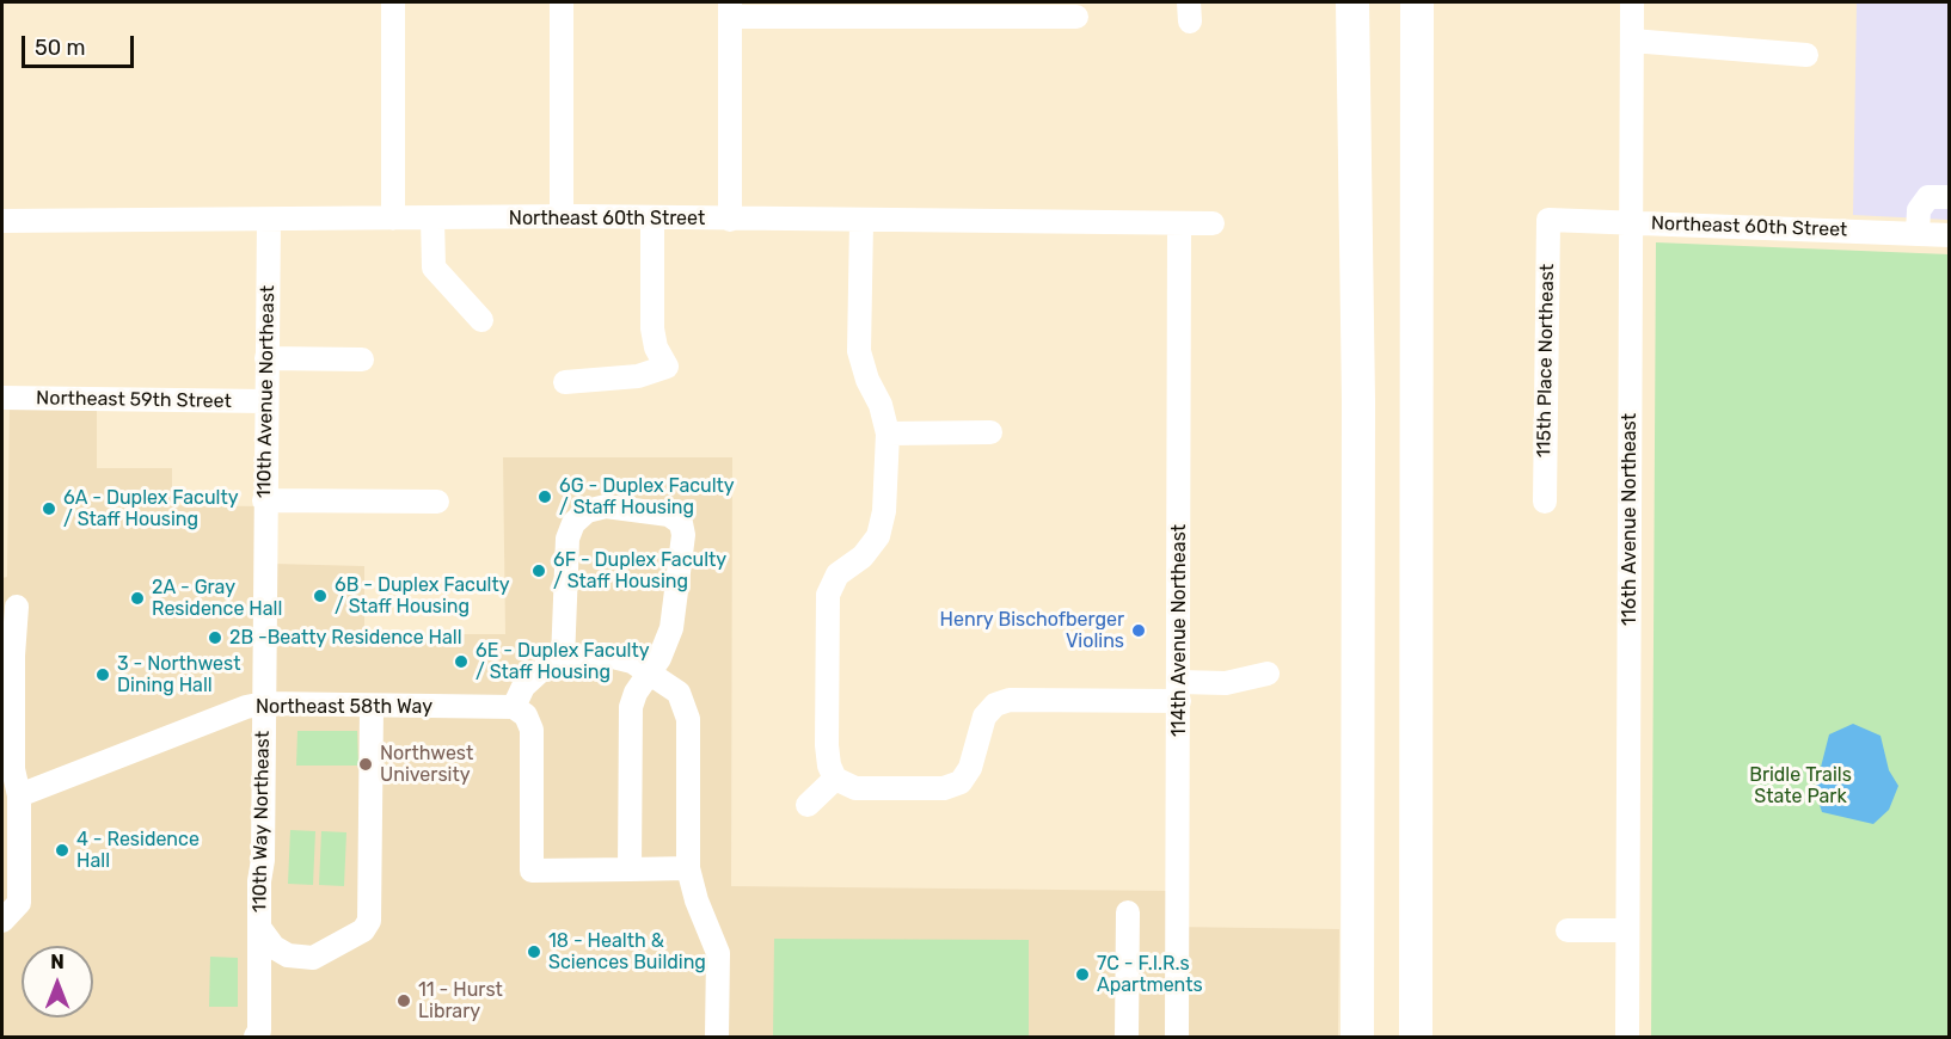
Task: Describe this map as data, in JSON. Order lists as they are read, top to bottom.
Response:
{
  "streets": {
    "street": [
      "Northeast 60th Street",
      "115th Place Northeast",
      "110th Avenue Northeast",
      "Northeast 59th Street",
      "116th Avenue Northeast",
      "114th Avenue Northeast",
      "Northeast 58th Way",
      "110th Way Northeast"
    ]
  },
  "crossings": [
    ["Northeast 60th Street", "115th Place Northeast"],
    ["Northeast 60th Street", "110th Avenue Northeast"],
    ["Northeast 60th Street", "116th Avenue Northeast"],
    ["Northeast 60th Street", "114th Avenue Northeast"],
    ["110th Avenue Northeast", "Northeast 59th Street"],
    ["110th Avenue Northeast", "110th Way Northeast"],
    ["Northeast 58th Way", "110th Way Northeast"]
  ],
  "parks": ["Bridle Trails State Park"],
  "places": [
    "6G - Duplex Faculty / Staff Housing",
    "6A - Duplex Faculty / Staff Housing",
    "6F - Duplex Faculty / Staff Housing",
    "6B - Duplex Faculty / Staff Housing",
    "2A - Gray Residence Hall",
    "Henry Bischofberger Violins",
    "2B -Beatty Residence Hall",
    "6E - Duplex Faculty / Staff Housing",
    "3 - Northwest Dining Hall",
    "Northwest University",
    "4 - Residence Hall",
    "18 - Health & Sciences Building",
    "7C - F.I.R.s Apartments",
    "11 - Hurst Library"
  ],
  "scale_bar": "50 m",
  "north": "top"
}
